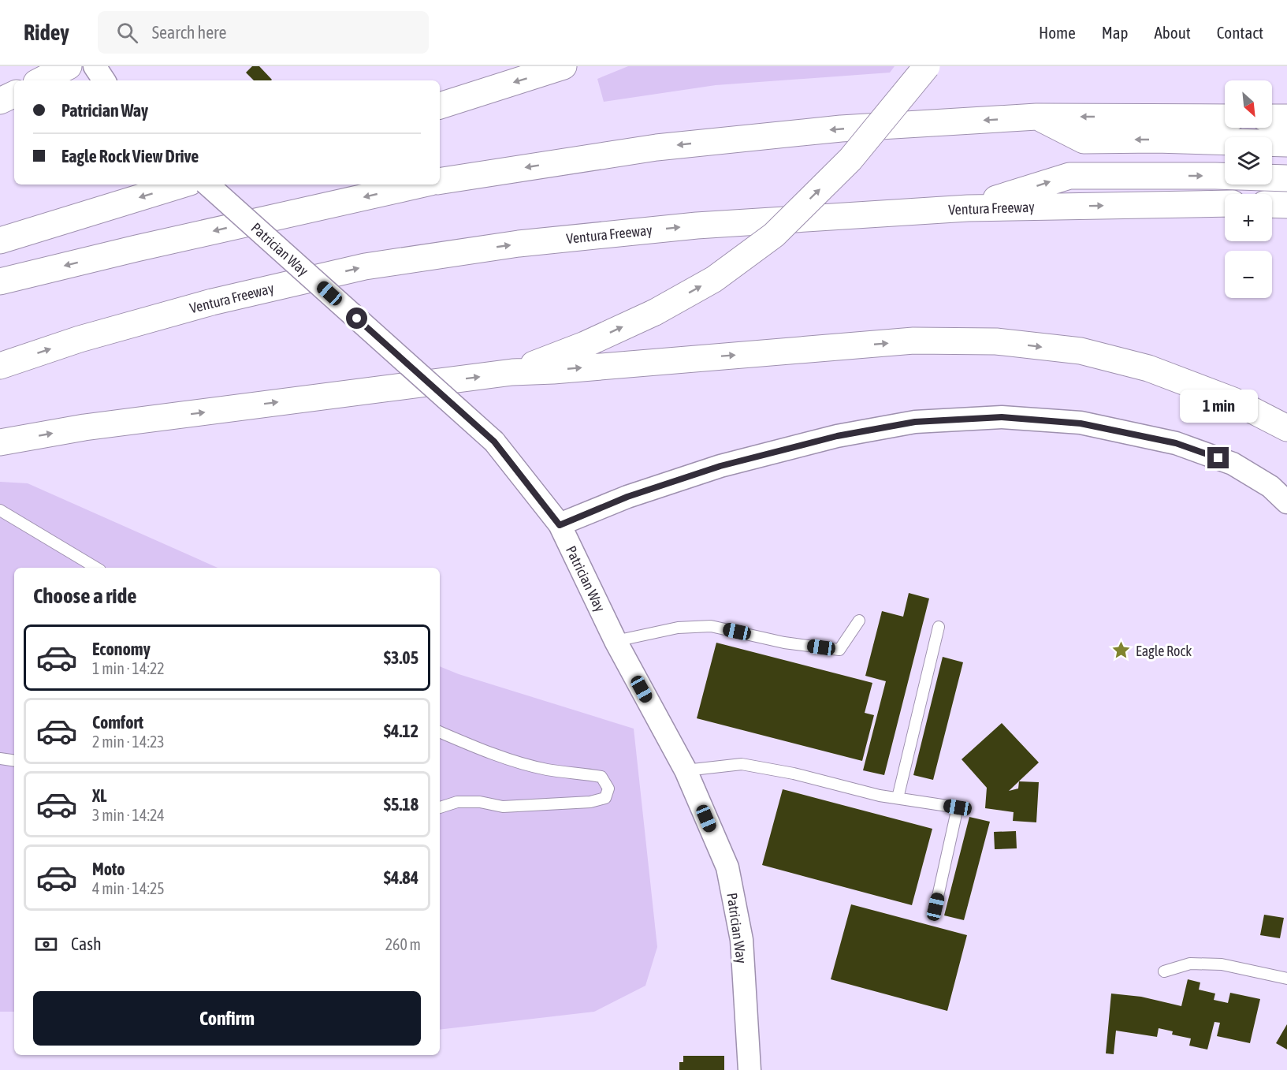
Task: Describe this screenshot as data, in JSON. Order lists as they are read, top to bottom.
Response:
{
  "streets": {
    "main road": ["Ventura Freeway"],
    "street": ["Patrician Way"]
  },
  "places": {
    "place": ["Eagle Rock"]
  },
  "north": "bottom right",
  "page": {
    "header": "Ridey",
    "search": "Search here",
    "nav": [
      "Home",
      "Map",
      "About",
      "Contact"
    ],
    "map_buttons": ["+", "−"],
    "banner": ["Patrician Way", "Eagle Rock View Drive"],
    "bubble": "1 min",
    "heading": "Choose a ride",
    "list": [
      {
        "name": "Economy",
        "note": "1 min · 14:22",
        "value": "$3.05"
      },
      {
        "name": "Comfort",
        "note": "2 min · 14:23",
        "value": "$4.12"
      },
      {
        "name": "XL",
        "note": "3 min · 14:24",
        "value": "$5.18"
      },
      {
        "name": "Moto",
        "note": "4 min · 14:25",
        "value": "$4.84"
      }
    ],
    "pay": ["Cash", "260 m"],
    "buttons": "Confirm"
  }
}
